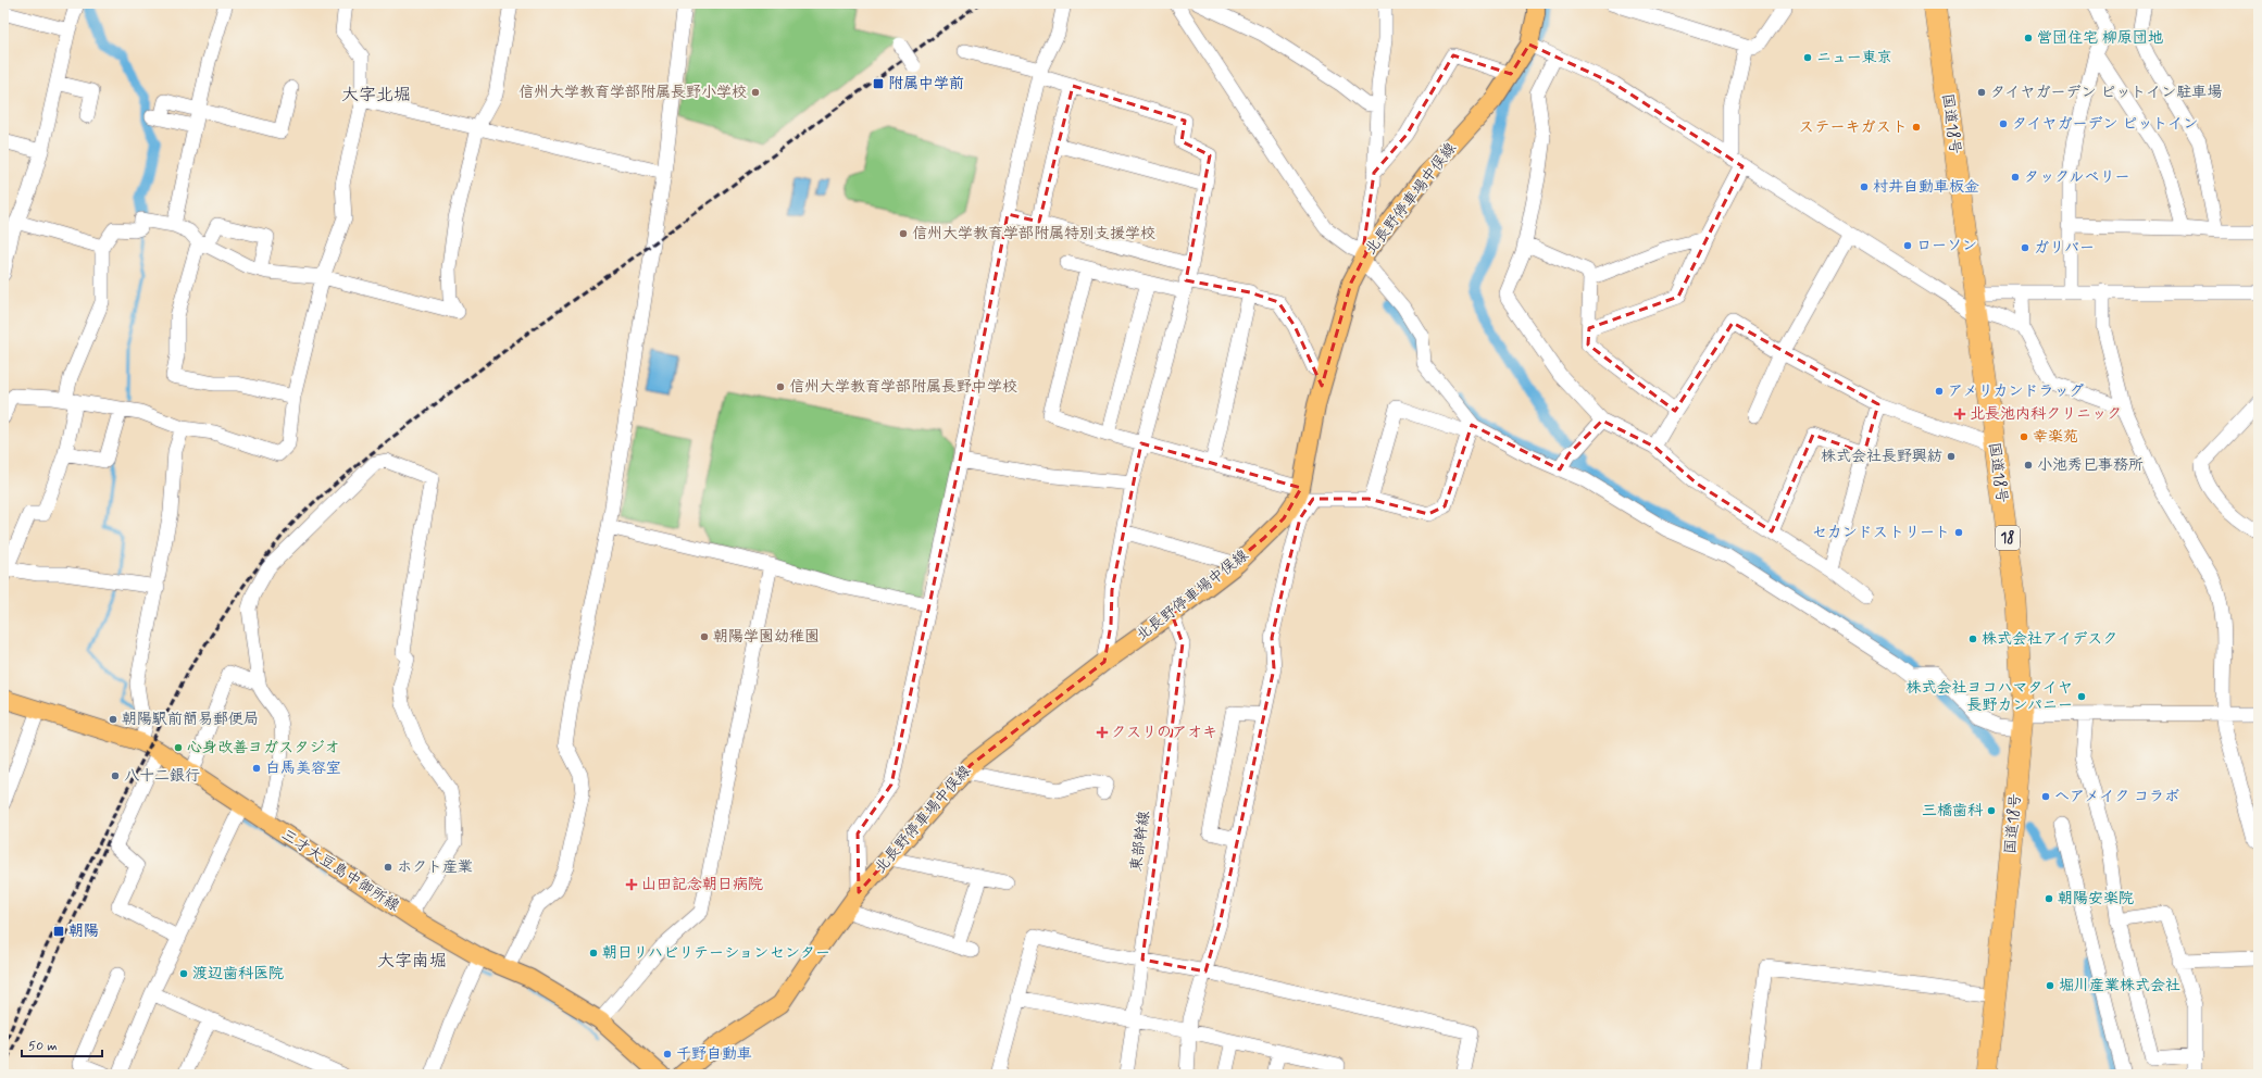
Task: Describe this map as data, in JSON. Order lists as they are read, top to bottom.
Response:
{
  "streets": {
    "highway": ["国道18号", "18"],
    "main road": ["北長野停車場中俣線", "三才大豆島中御所線"],
    "street": ["東部幹線"]
  },
  "crossings": [
    ["北長野停車場中俣線", "東部幹線"]
  ],
  "districts": ["大字北堀", "大字南堀"],
  "places": {
    "other": [
      "営団住宅 柳原団地",
      "ニュー東京",
      "信州大学教育学部附属長野小学校",
      "タイヤガーデン ピットイン駐車場",
      "タイヤガーデン ピットイン",
      "ステーキガスト",
      "タックルベリー",
      "村井自動車板金",
      "信州大学教育学部附属特別支援学校",
      "ローソン",
      "ガリバー",
      "信州大学教育学部附属長野中学校",
      "アメリカンドラッグ",
      "幸楽苑",
      "株式会社長野興紡",
      "小池秀巳事務所",
      "セカンドストリート",
      "朝陽学園幼稚園",
      "株式会社アイデスク",
      "株式会社ヨコハマタイヤ 長野カンパニー",
      "朝陽駅前簡易郵便局",
      "心身改善ヨガスタジオ",
      "白馬美容室",
      "八十二銀行",
      "ヘアメイク コラボ",
      "三橋歯科",
      "ホクト産業",
      "朝陽安楽院",
      "朝日リハビリテーションセンター",
      "渡辺歯科医院",
      "堀川産業株式会社",
      "千野自動車"
    ],
    "transit": ["附属中学前", "朝陽"],
    "health": ["北長池内科クリニック", "クスリのアオキ", "山田記念朝日病院"]
  },
  "scale_bar": "50 m"
}
